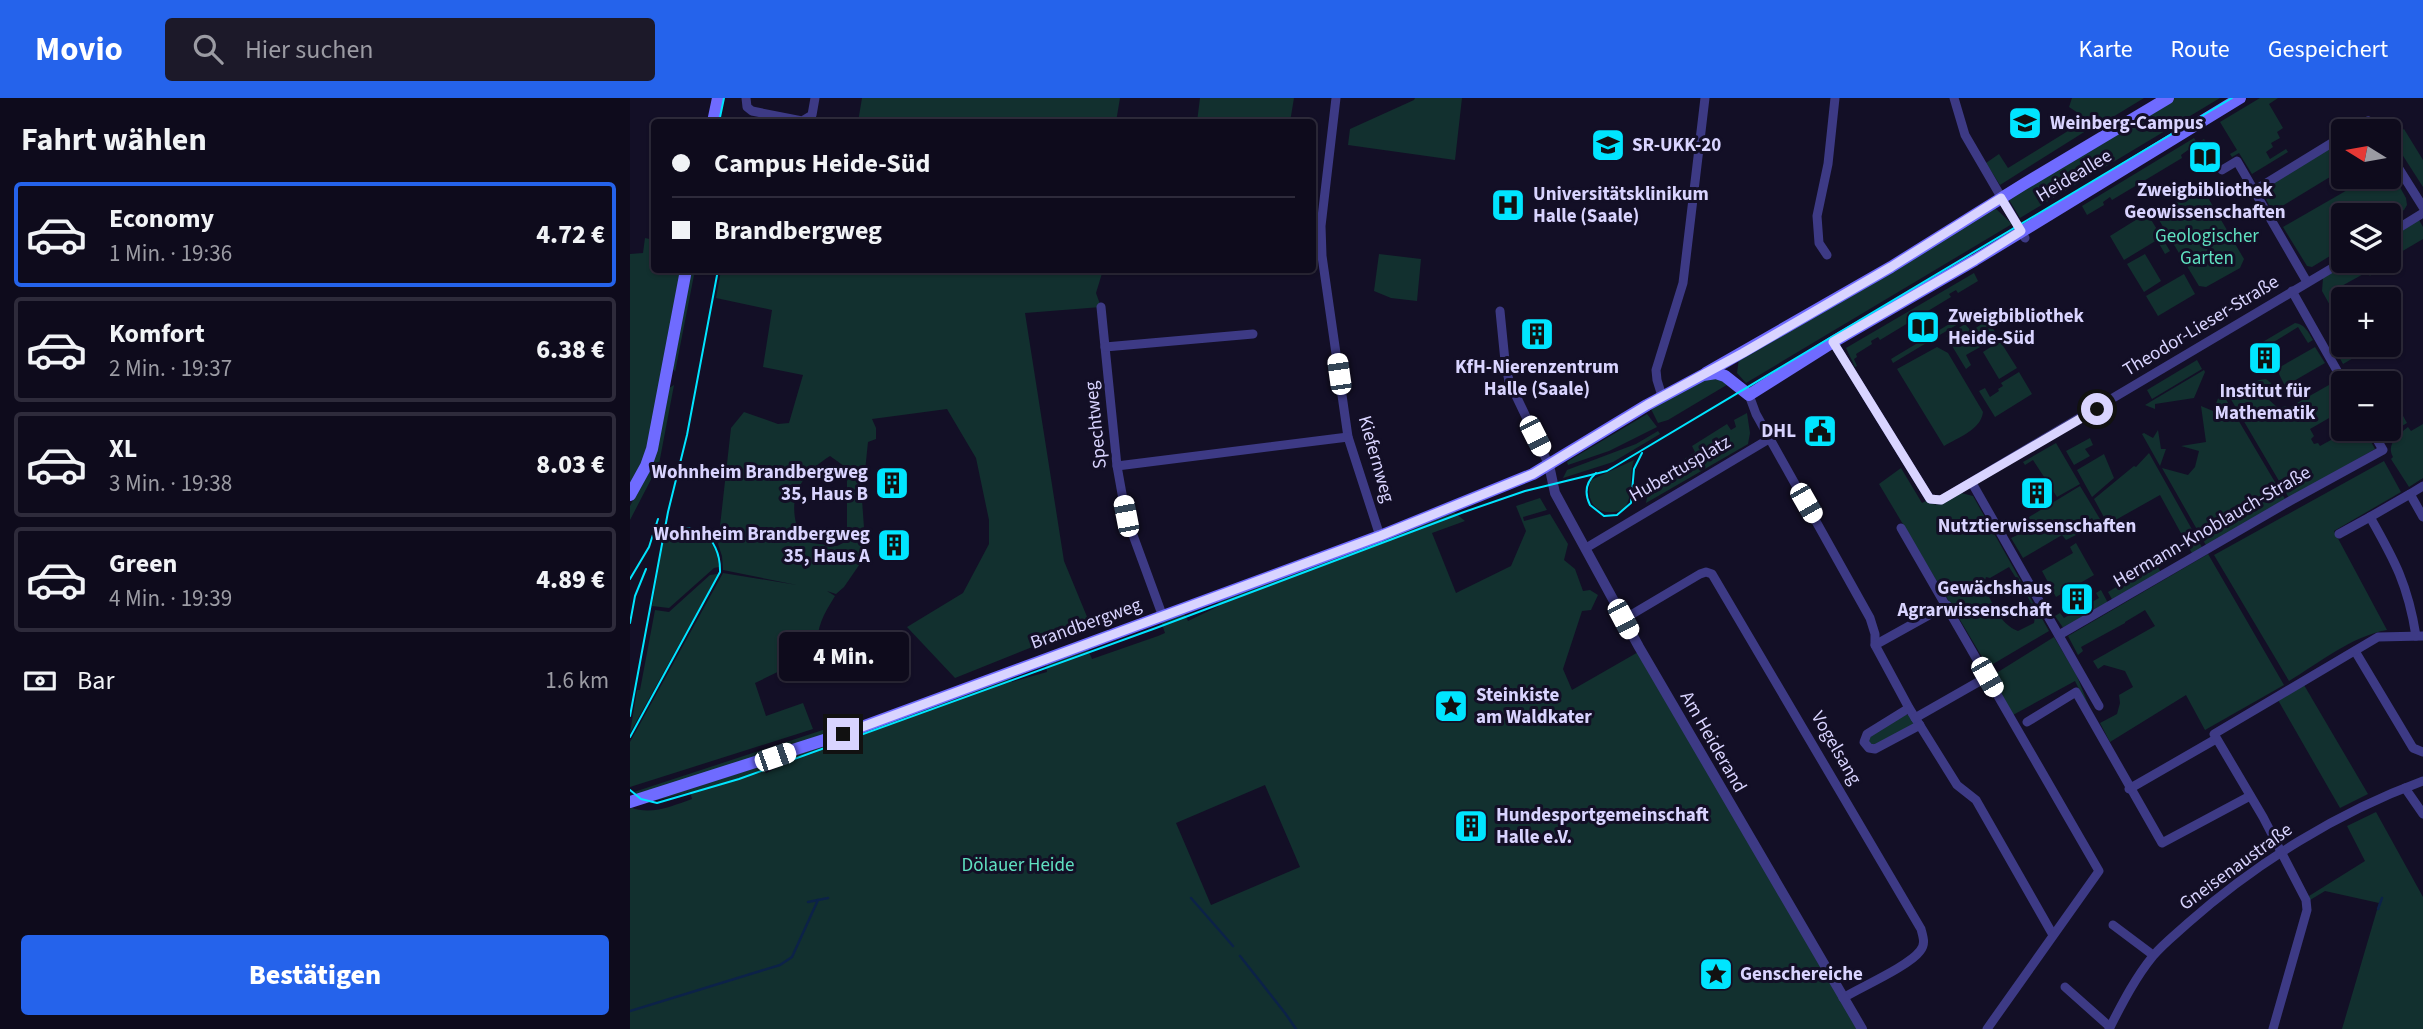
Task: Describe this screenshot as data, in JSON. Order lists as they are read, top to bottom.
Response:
{
  "streets": {
    "main road": ["Heideallee", "Brandbergweg"],
    "street": [
      "Theodor-Lieser-Straße",
      "Spechtweg",
      "Kiefernweg",
      "Hubertusplatz",
      "Hermann-Knoblauch-Straße",
      "Am Heiderand",
      "Vogelsang",
      "Gneisenaustraße"
    ]
  },
  "crossings": [
    ["Heideallee", "Theodor-Lieser-Straße"],
    ["Spechtweg", "Brandbergweg"],
    ["Kiefernweg", "Brandbergweg"],
    ["Hubertusplatz", "Am Heiderand"],
    ["Brandbergweg", "Am Heiderand"],
    ["Am Heiderand", "Vogelsang"]
  ],
  "parks": ["Geologischer Garten", "Dölauer Heide"],
  "places": {
    "school or university": ["Weinberg-Campus", "SR-UKK-20"],
    "library": ["Zweigbibliothek Geowissenschaften", "Zweigbibliothek Heide-Süd"],
    "hospital": ["Universitätsklinikum Halle (Saale)"],
    "building": [
      "KfH-Nierenzentrum Halle (Saale)",
      "Institut für Mathematik",
      "Wohnheim Brandbergweg 35, Haus B",
      "Nutztierwissenschaften",
      "Wohnheim Brandbergweg 35, Haus A",
      "Gewächshaus Agrarwissenschaft",
      "Hundesportgemeinschaft Halle e.V."
    ],
    "public building": ["DHL"],
    "place": ["Steinkiste am Waldkater", "Genschereiche"]
  },
  "north": "left",
  "page": {
    "header": "Movio",
    "search": "Hier suchen",
    "nav": ["Karte", "Route", "Gespeichert"],
    "heading": "Fahrt wählen",
    "map_buttons": ["+", "−"],
    "banner": ["Campus Heide-Süd", "Brandbergweg"],
    "list": [
      {
        "name": "Economy",
        "note": "1 Min. · 19:36",
        "value": "4.72 €"
      },
      {
        "name": "Komfort",
        "note": "2 Min. · 19:37",
        "value": "6.38 €"
      },
      {
        "name": "XL",
        "note": "3 Min. · 19:38",
        "value": "8.03 €"
      },
      {
        "name": "Green",
        "note": "4 Min. · 19:39",
        "value": "4.89 €"
      }
    ],
    "bubble": "4 Min.",
    "pay": ["Bar", "1.6 km"],
    "buttons": "Bestätigen"
  }
}
